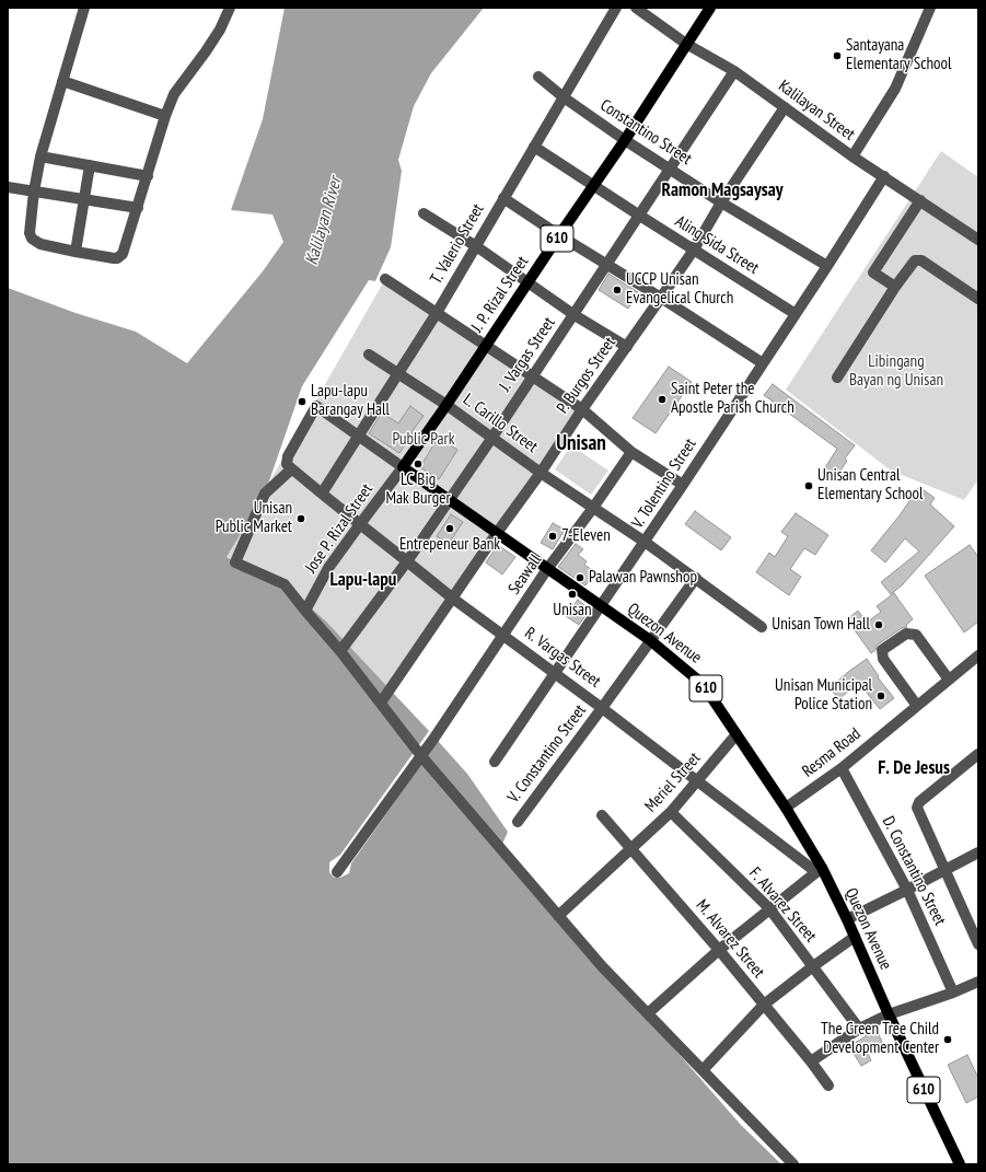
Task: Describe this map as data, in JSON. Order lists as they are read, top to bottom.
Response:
{
  "streets": {
    "main road": ["610", "J. P. Rizal Street", "Quezon Avenue"],
    "street": [
      "Kalilayan Street",
      "Constantino Street",
      "T. Valerio Street",
      "Aling Sida Street",
      "J. Vargas Street",
      "P. Burgos Street",
      "L. Carillo Street",
      "V. Tolentino Street",
      "Jose P. Rizal Street",
      "Seawall",
      "R. Vargas Street",
      "Resma Road",
      "V. Constantino Street",
      "Meriel Street",
      "D. Constantino Street",
      "F. Alvarez Street",
      "M. Alvarez Street"
    ]
  },
  "crossings": [
    ["Kalilayan Street", "J. P. Rizal Street"],
    ["Kalilayan Street", "J. Vargas Street"],
    ["Kalilayan Street", "P. Burgos Street"],
    ["Kalilayan Street", "V. Tolentino Street"],
    ["Constantino Street", "T. Valerio Street"],
    ["Constantino Street", "J. P. Rizal Street"],
    ["Constantino Street", "J. Vargas Street"],
    ["Constantino Street", "P. Burgos Street"],
    ["Constantino Street", "V. Tolentino Street"],
    ["610", "Quezon Avenue"],
    ["T. Valerio Street", "Aling Sida Street"],
    ["T. Valerio Street", "L. Carillo Street"],
    ["T. Valerio Street", "R. Vargas Street"],
    ["Aling Sida Street", "J. P. Rizal Street"],
    ["Aling Sida Street", "J. Vargas Street"],
    ["Aling Sida Street", "P. Burgos Street"],
    ["Aling Sida Street", "V. Tolentino Street"],
    ["J. P. Rizal Street", "L. Carillo Street"],
    ["J. P. Rizal Street", "Jose P. Rizal Street"],
    ["J. P. Rizal Street", "Quezon Avenue"],
    ["J. Vargas Street", "L. Carillo Street"],
    ["J. Vargas Street", "Quezon Avenue"],
    ["J. Vargas Street", "R. Vargas Street"],
    ["P. Burgos Street", "L. Carillo Street"],
    ["P. Burgos Street", "Quezon Avenue"],
    ["P. Burgos Street", "R. Vargas Street"],
    ["L. Carillo Street", "V. Tolentino Street"],
    ["L. Carillo Street", "Seawall"],
    ["L. Carillo Street", "V. Constantino Street"],
    ["V. Tolentino Street", "Quezon Avenue"],
    ["V. Tolentino Street", "R. Vargas Street"],
    ["Jose P. Rizal Street", "Quezon Avenue"],
    ["Jose P. Rizal Street", "R. Vargas Street"],
    ["Seawall", "Quezon Avenue"],
    ["Seawall", "R. Vargas Street"],
    ["Quezon Avenue", "R. Vargas Street"],
    ["Quezon Avenue", "Resma Road"],
    ["Quezon Avenue", "V. Constantino Street"],
    ["Quezon Avenue", "Meriel Street"],
    ["R. Vargas Street", "V. Constantino Street"],
    ["R. Vargas Street", "Meriel Street"],
    ["Resma Road", "D. Constantino Street"],
    ["Meriel Street", "F. Alvarez Street"],
    ["Meriel Street", "M. Alvarez Street"]
  ],
  "districts": [
    "Ramon Magsaysay",
    "Unisan",
    "Lapu-lapu",
    "F. De Jesus"
  ],
  "water": ["Kalilayan River"],
  "parks": ["Libingang Bayan ng Unisan", "Public Park"],
  "places": [
    "Santayana Elementary School",
    "UCCP Unisan Evangelical Church",
    "Saint Peter the Apostle Parish Church",
    "Lapu-lapu Barangay Hall",
    "LC Big Mak Burger",
    "Unisan Central Elementary School",
    "Unisan Public Market",
    "Entrepeneur Bank",
    "7-Eleven",
    "Palawan Pawnshop",
    "Unisan",
    "Unisan Town Hall",
    "Unisan Municipal Police Station",
    "The Green Tree Child Development Center"
  ]
}
